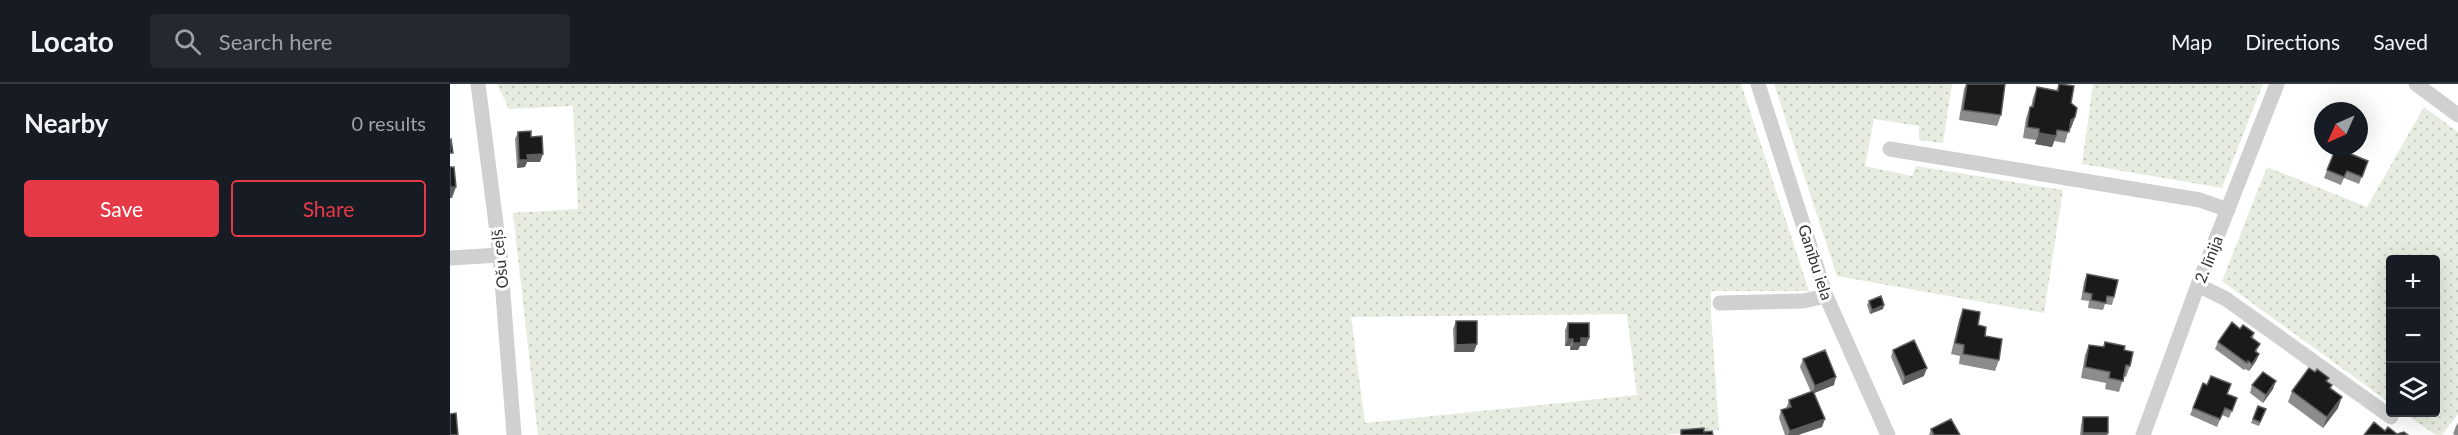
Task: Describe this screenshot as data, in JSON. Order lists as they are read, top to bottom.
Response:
{
  "streets": {
    "street": ["Ošu ceļš", "2. līnija", "Ganību iela"]
  },
  "north": "bottom left",
  "page": {
    "header": "Locato",
    "search": "Search here",
    "nav": ["Map", "Directions", "Saved"],
    "heading": ["Nearby", "0 results"],
    "buttons": ["Save", "Share"],
    "map_buttons": ["+", "−"]
  }
}
